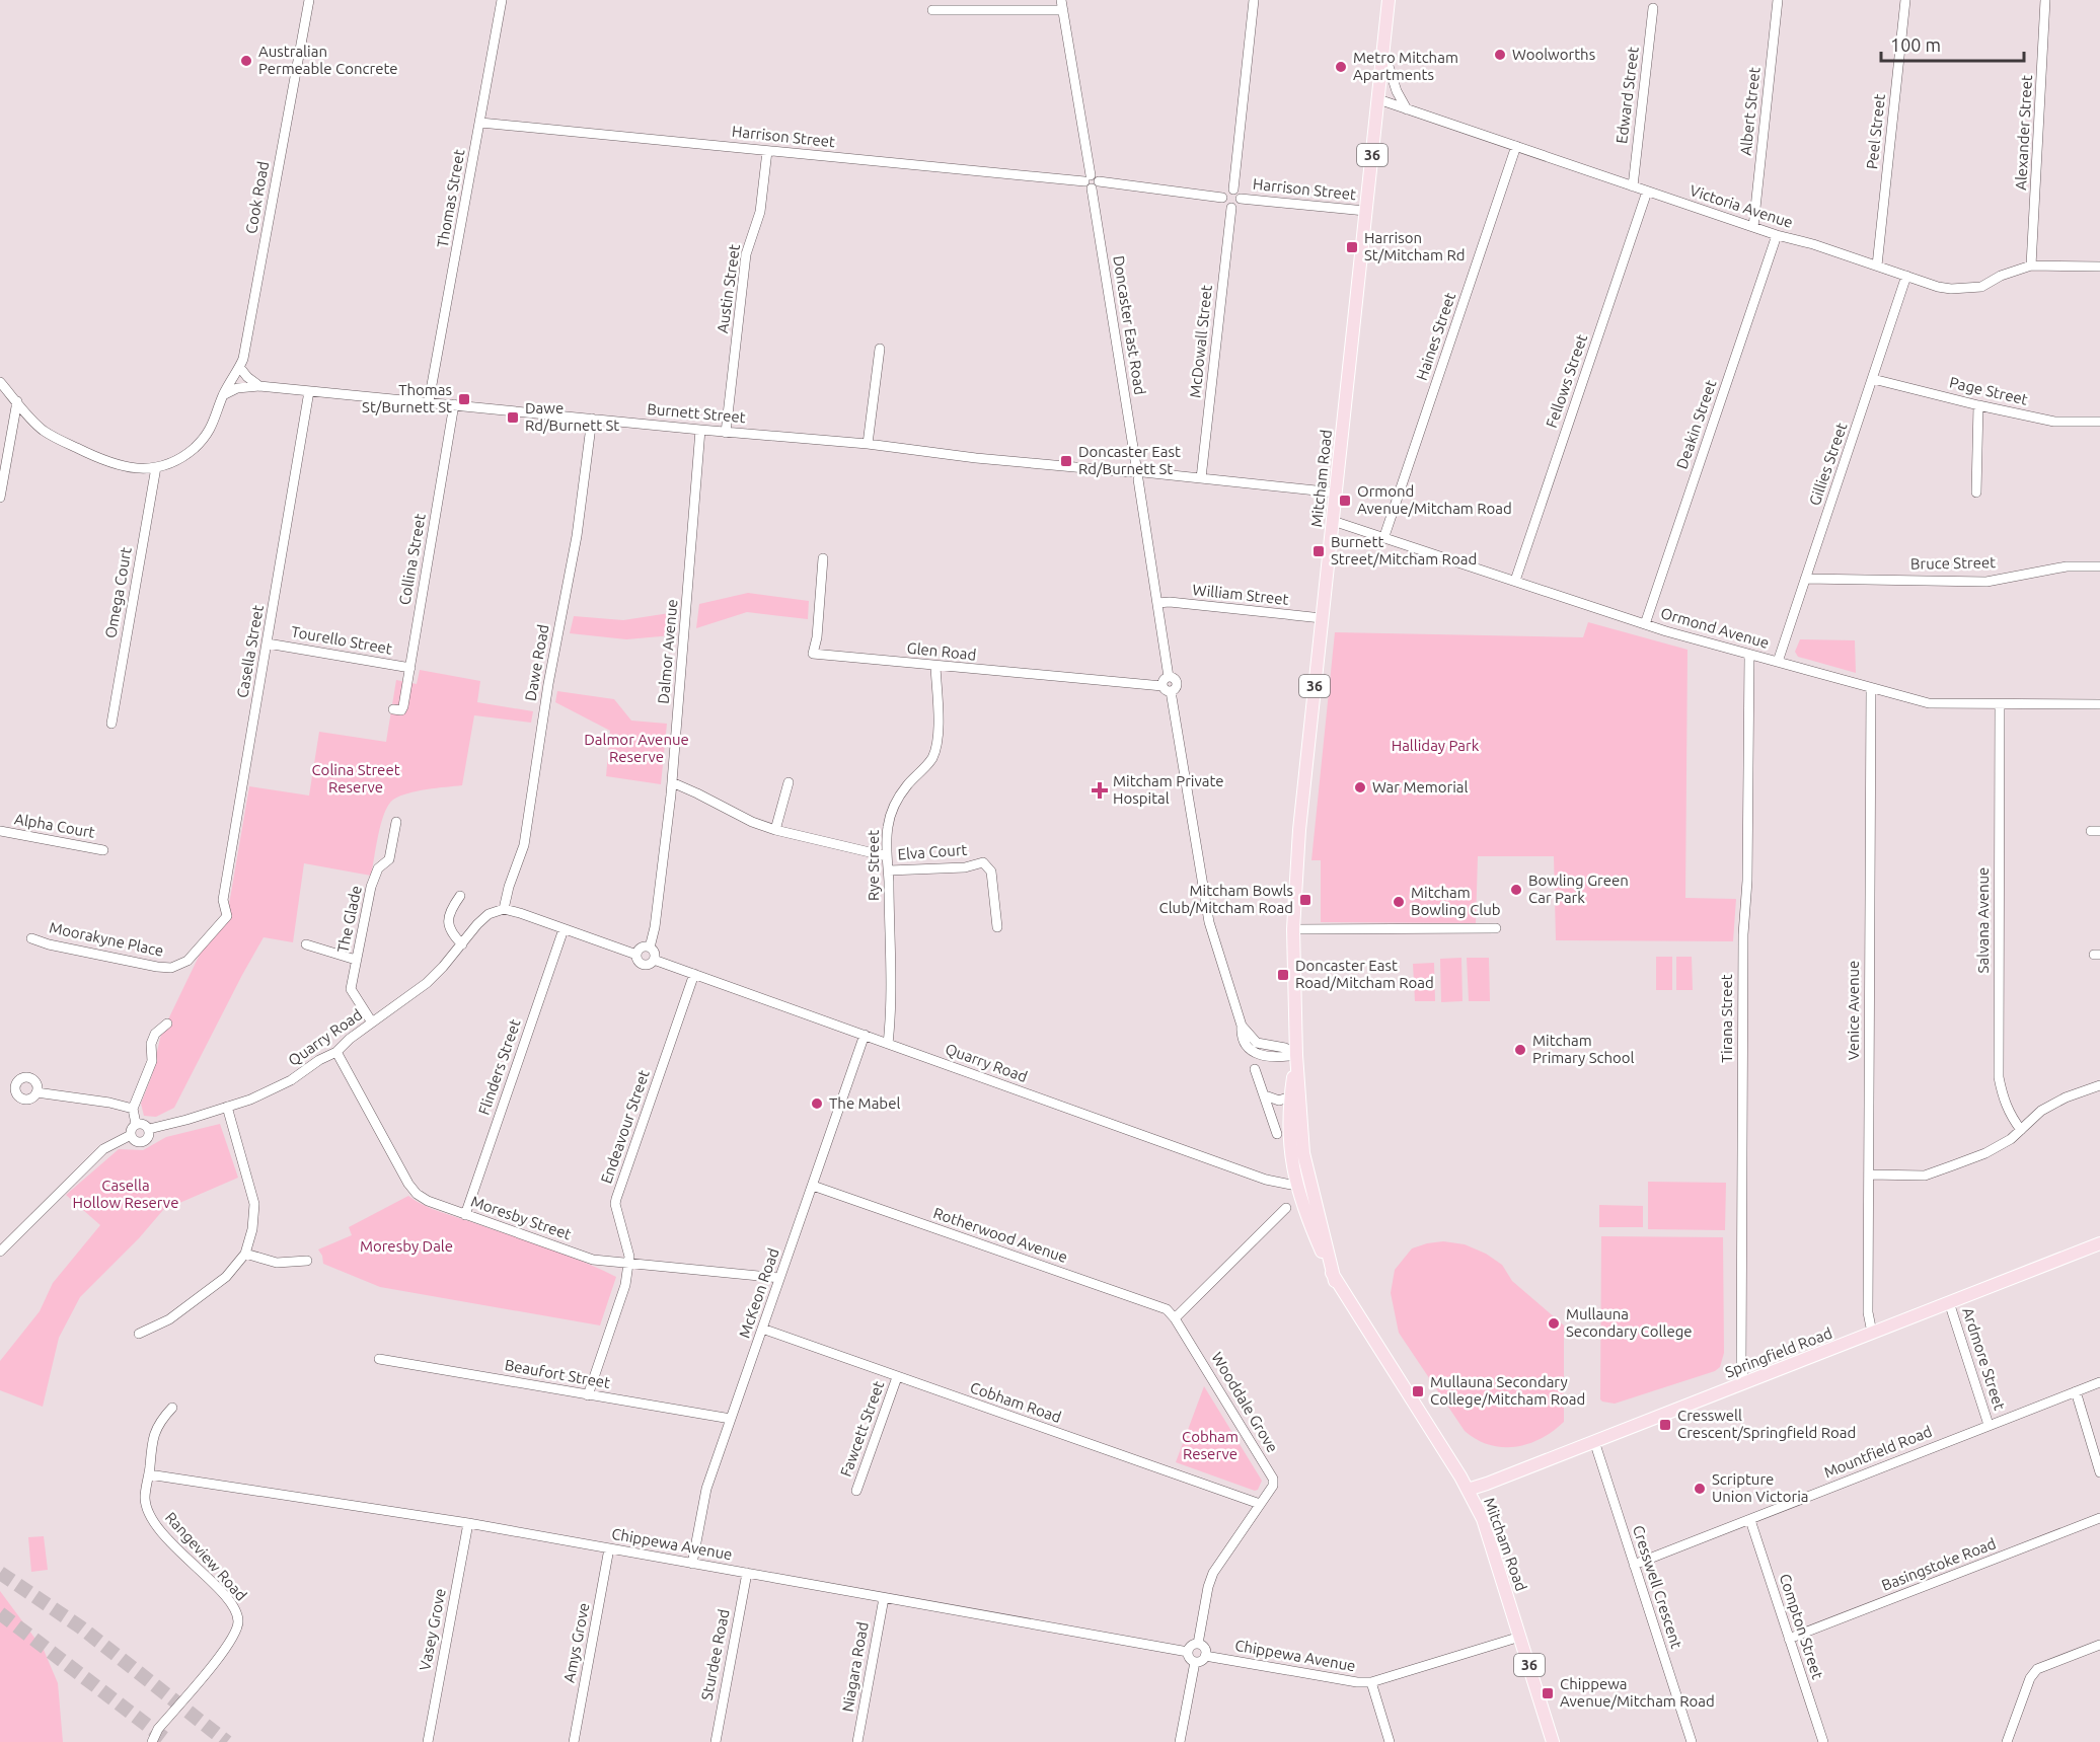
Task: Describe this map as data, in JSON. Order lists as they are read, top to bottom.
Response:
{
  "streets": {
    "main road": ["36", "Mitcham Road", "Springfield Road"],
    "street": [
      "Edward Street",
      "Albert Street",
      "Peel Street",
      "Alexander Street",
      "Harrison Street",
      "Cook Road",
      "Thomas Street",
      "Victoria Avenue",
      "Austin Street",
      "Doncaster East Road",
      "Haines Street",
      "McDowall Street",
      "Fellows Street",
      "Page Street",
      "Burnett Street",
      "Deakin Street",
      "Gillies Street",
      "Collina Street",
      "Bruce Street",
      "Omega Court",
      "William Street",
      "Ormond Avenue",
      "Tourello Street",
      "Casella Street",
      "Dalmor Avenue",
      "Glen Road",
      "Dawe Road",
      "Alpha Court",
      "Elva Court",
      "Rye Street",
      "The Glade",
      "Salvana Avenue",
      "Moorakyne Place",
      "Venice Avenue",
      "Tirana Street",
      "Quarry Road",
      "Flinders Street",
      "Endeavour Street",
      "Moresby Street",
      "Rotherwood Avenue",
      "McKeon Road",
      "Ardmore Street",
      "Beaufort Street",
      "Cobham Road",
      "Wooddale Grove",
      "Fawcett Street",
      "Mountfield Road",
      "Chippewa Avenue",
      "Rangeview Road",
      "Basingstoke Road",
      "Cresswell Crescent",
      "Compton Street",
      "Vasey Grove",
      "Amys Grove",
      "Sturdee Road",
      "Niagara Road"
    ]
  },
  "crossings": [
    ["Edward Street", "Victoria Avenue"],
    ["Albert Street", "Victoria Avenue"],
    ["Peel Street", "Victoria Avenue"],
    ["Alexander Street", "Victoria Avenue"],
    ["Harrison Street", "Thomas Street"],
    ["Harrison Street", "Austin Street"],
    ["Harrison Street", "Doncaster East Road"],
    ["Harrison Street", "McDowall Street"],
    ["Harrison Street", "Mitcham Road"],
    ["Cook Road", "Burnett Street"],
    ["Cook Road", "Omega Court"],
    ["Thomas Street", "Burnett Street"],
    ["Victoria Avenue", "Haines Street"],
    ["Victoria Avenue", "Fellows Street"],
    ["Victoria Avenue", "Deakin Street"],
    ["Victoria Avenue", "Gillies Street"],
    ["Victoria Avenue", "Mitcham Road"],
    ["Austin Street", "Burnett Street"],
    ["Doncaster East Road", "Burnett Street"],
    ["Doncaster East Road", "William Street"],
    ["Doncaster East Road", "Glen Road"],
    ["Haines Street", "Ormond Avenue"],
    ["McDowall Street", "Burnett Street"],
    ["Fellows Street", "Ormond Avenue"],
    ["Page Street", "Gillies Street"],
    ["Burnett Street", "Mitcham Road"],
    ["Burnett Street", "Collina Street"],
    ["Burnett Street", "Casella Street"],
    ["Burnett Street", "Dalmor Avenue"],
    ["Burnett Street", "Dawe Road"],
    ["Deakin Street", "Ormond Avenue"],
    ["Gillies Street", "Bruce Street"],
    ["Gillies Street", "Ormond Avenue"],
    ["Mitcham Road", "William Street"],
    ["Mitcham Road", "Ormond Avenue"],
    ["Mitcham Road", "Quarry Road"],
    ["Mitcham Road", "Springfield Road"],
    ["Mitcham Road", "Chippewa Avenue"],
    ["Collina Street", "Tourello Street"],
    ["Ormond Avenue", "Salvana Avenue"],
    ["Ormond Avenue", "Venice Avenue"],
    ["Ormond Avenue", "Tirana Street"],
    ["Tourello Street", "Casella Street"],
    ["Casella Street", "Moorakyne Place"],
    ["Dalmor Avenue", "Quarry Road"],
    ["Glen Road", "Rye Street"],
    ["Dawe Road", "Quarry Road"],
    ["Elva Court", "Rye Street"],
    ["Rye Street", "Quarry Road"],
    ["The Glade", "Quarry Road"],
    ["Venice Avenue", "Springfield Road"],
    ["Tirana Street", "Springfield Road"],
    ["Quarry Road", "Flinders Street"],
    ["Quarry Road", "Endeavour Street"],
    ["Quarry Road", "Moresby Street"],
    ["Quarry Road", "McKeon Road"],
    ["Flinders Street", "Moresby Street"],
    ["Endeavour Street", "Moresby Street"],
    ["Endeavour Street", "Beaufort Street"],
    ["Moresby Street", "McKeon Road"],
    ["Rotherwood Avenue", "McKeon Road"],
    ["Rotherwood Avenue", "Wooddale Grove"],
    ["McKeon Road", "Beaufort Street"],
    ["McKeon Road", "Cobham Road"],
    ["McKeon Road", "Chippewa Avenue"],
    ["Springfield Road", "Ardmore Street"],
    ["Springfield Road", "Cresswell Crescent"],
    ["Ardmore Street", "Mountfield Road"],
    ["Cobham Road", "Wooddale Grove"],
    ["Cobham Road", "Fawcett Street"],
    ["Wooddale Grove", "Chippewa Avenue"],
    ["Mountfield Road", "Cresswell Crescent"],
    ["Mountfield Road", "Compton Street"],
    ["Chippewa Avenue", "Rangeview Road"],
    ["Chippewa Avenue", "Vasey Grove"],
    ["Chippewa Avenue", "Amys Grove"],
    ["Chippewa Avenue", "Sturdee Road"],
    ["Chippewa Avenue", "Niagara Road"],
    ["Basingstoke Road", "Compton Street"]
  ],
  "parks": [
    "Dalmor Avenue Reserve",
    "Halliday Park",
    "Colina Street Reserve",
    "Casella Hollow Reserve",
    "Moresby Dale",
    "Cobham Reserve"
  ],
  "places": {
    "other": [
      "Woolworths",
      "Australian Permeable Concrete",
      "Metro Mitcham Apartments",
      "War Memorial",
      "Bowling Green Car Park",
      "Mitcham Bowling Club",
      "Mitcham Primary School",
      "The Mabel",
      "Mullauna Secondary College",
      "Scripture Union Victoria"
    ],
    "transit": [
      "Harrison St/Mitcham Rd",
      "Thomas St/Burnett St",
      "Dawe Rd/Burnett St",
      "Doncaster East Rd/Burnett St",
      "Ormond Avenue/Mitcham Road",
      "Burnett Street/Mitcham Road",
      "Mitcham Bowls Club/Mitcham Road",
      "Doncaster East Road/Mitcham Road",
      "Mullauna Secondary College/Mitcham Road",
      "Cresswell Crescent/Springfield Road",
      "Chippewa Avenue/Mitcham Road"
    ],
    "health": ["Mitcham Private Hospital"]
  },
  "scale_bar": "100 m"
}
